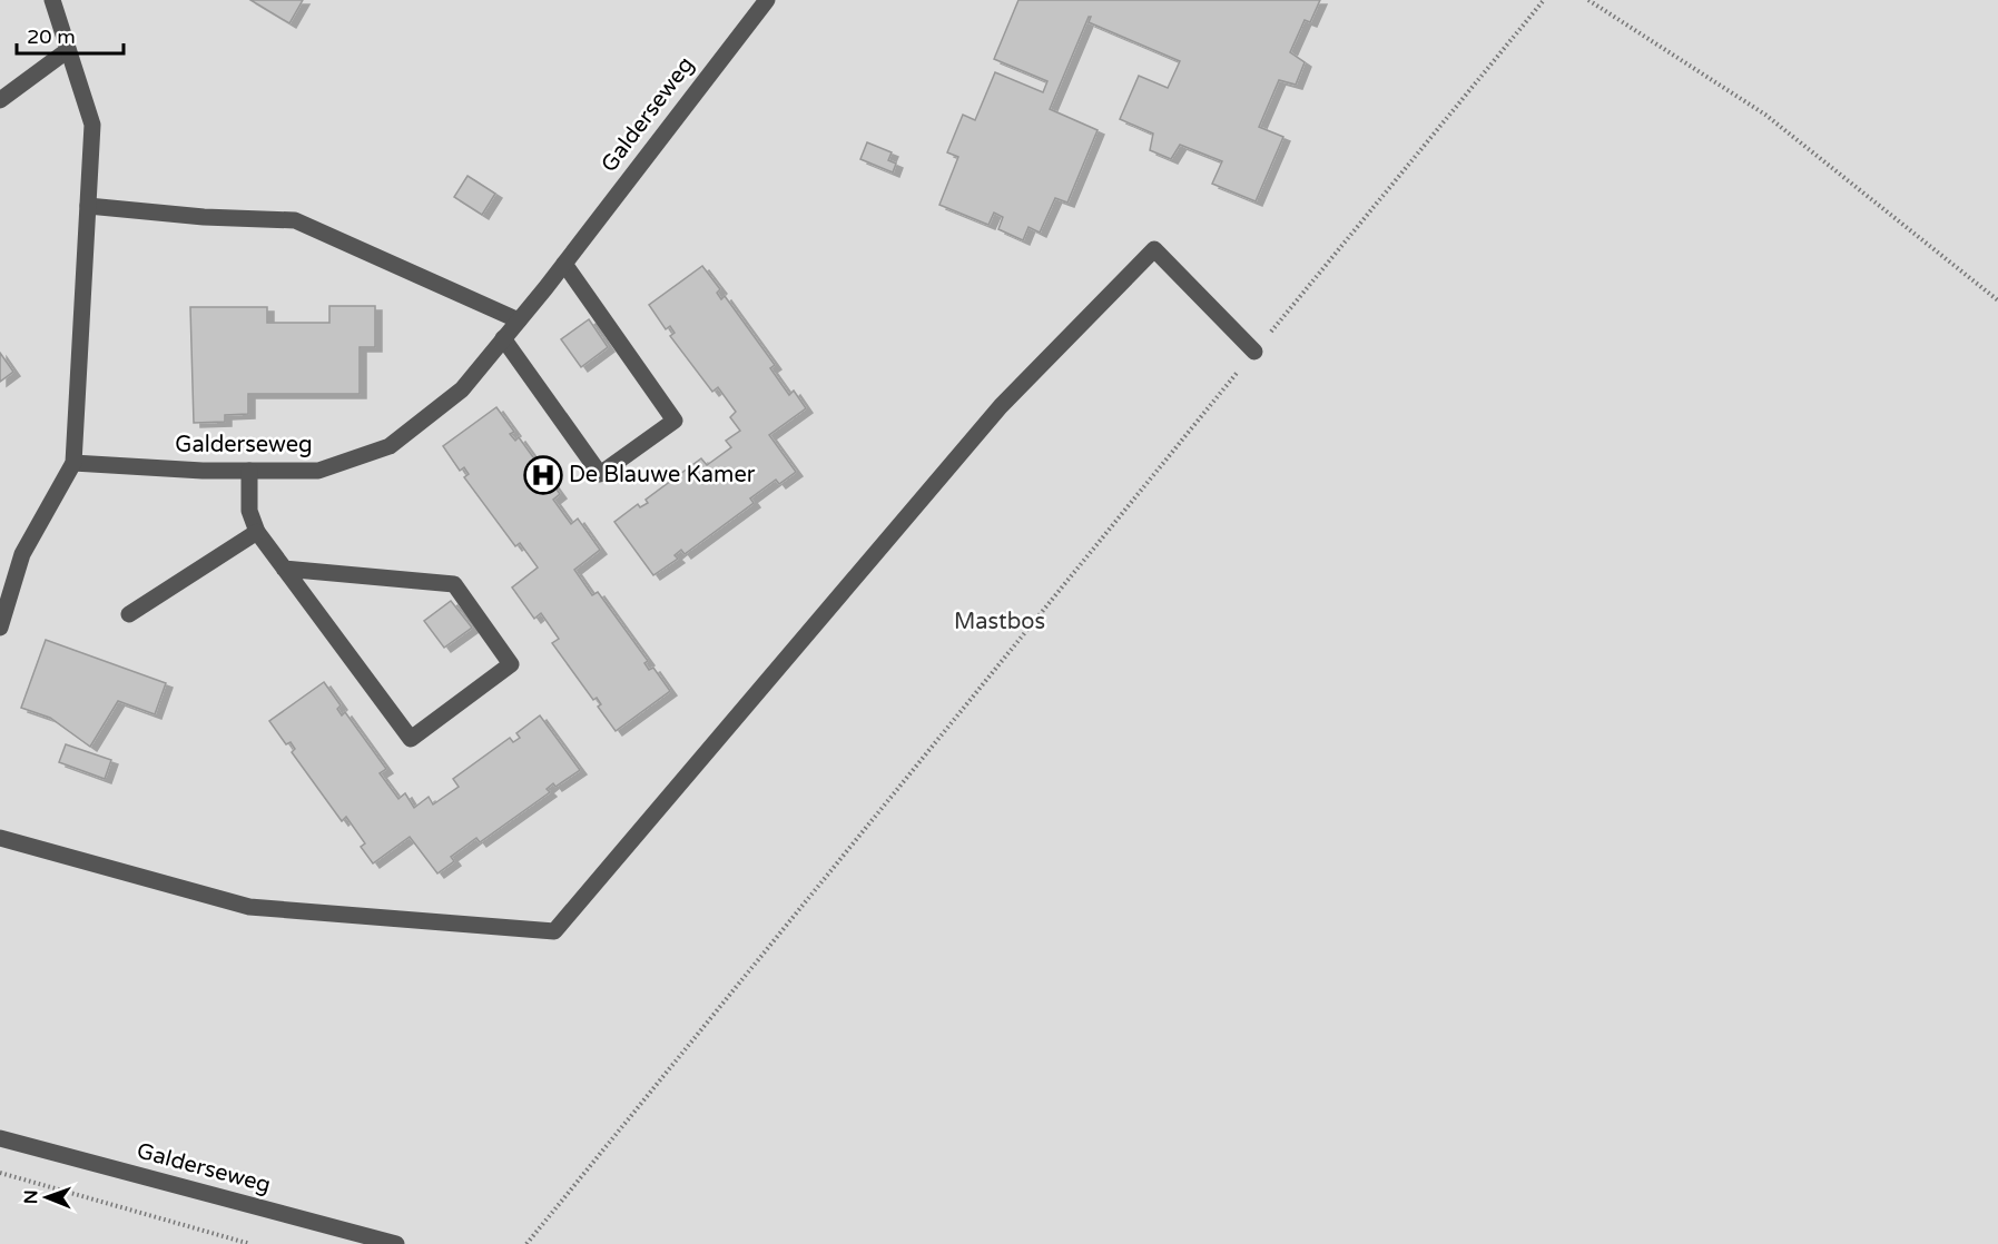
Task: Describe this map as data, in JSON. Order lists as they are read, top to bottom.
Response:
{
  "streets": {
    "street": ["Galderseweg"]
  },
  "parks": ["Mastbos"],
  "places": {
    "hospital": ["De Blauwe Kamer"]
  },
  "scale_bar": "20 m",
  "north": "left"
}
